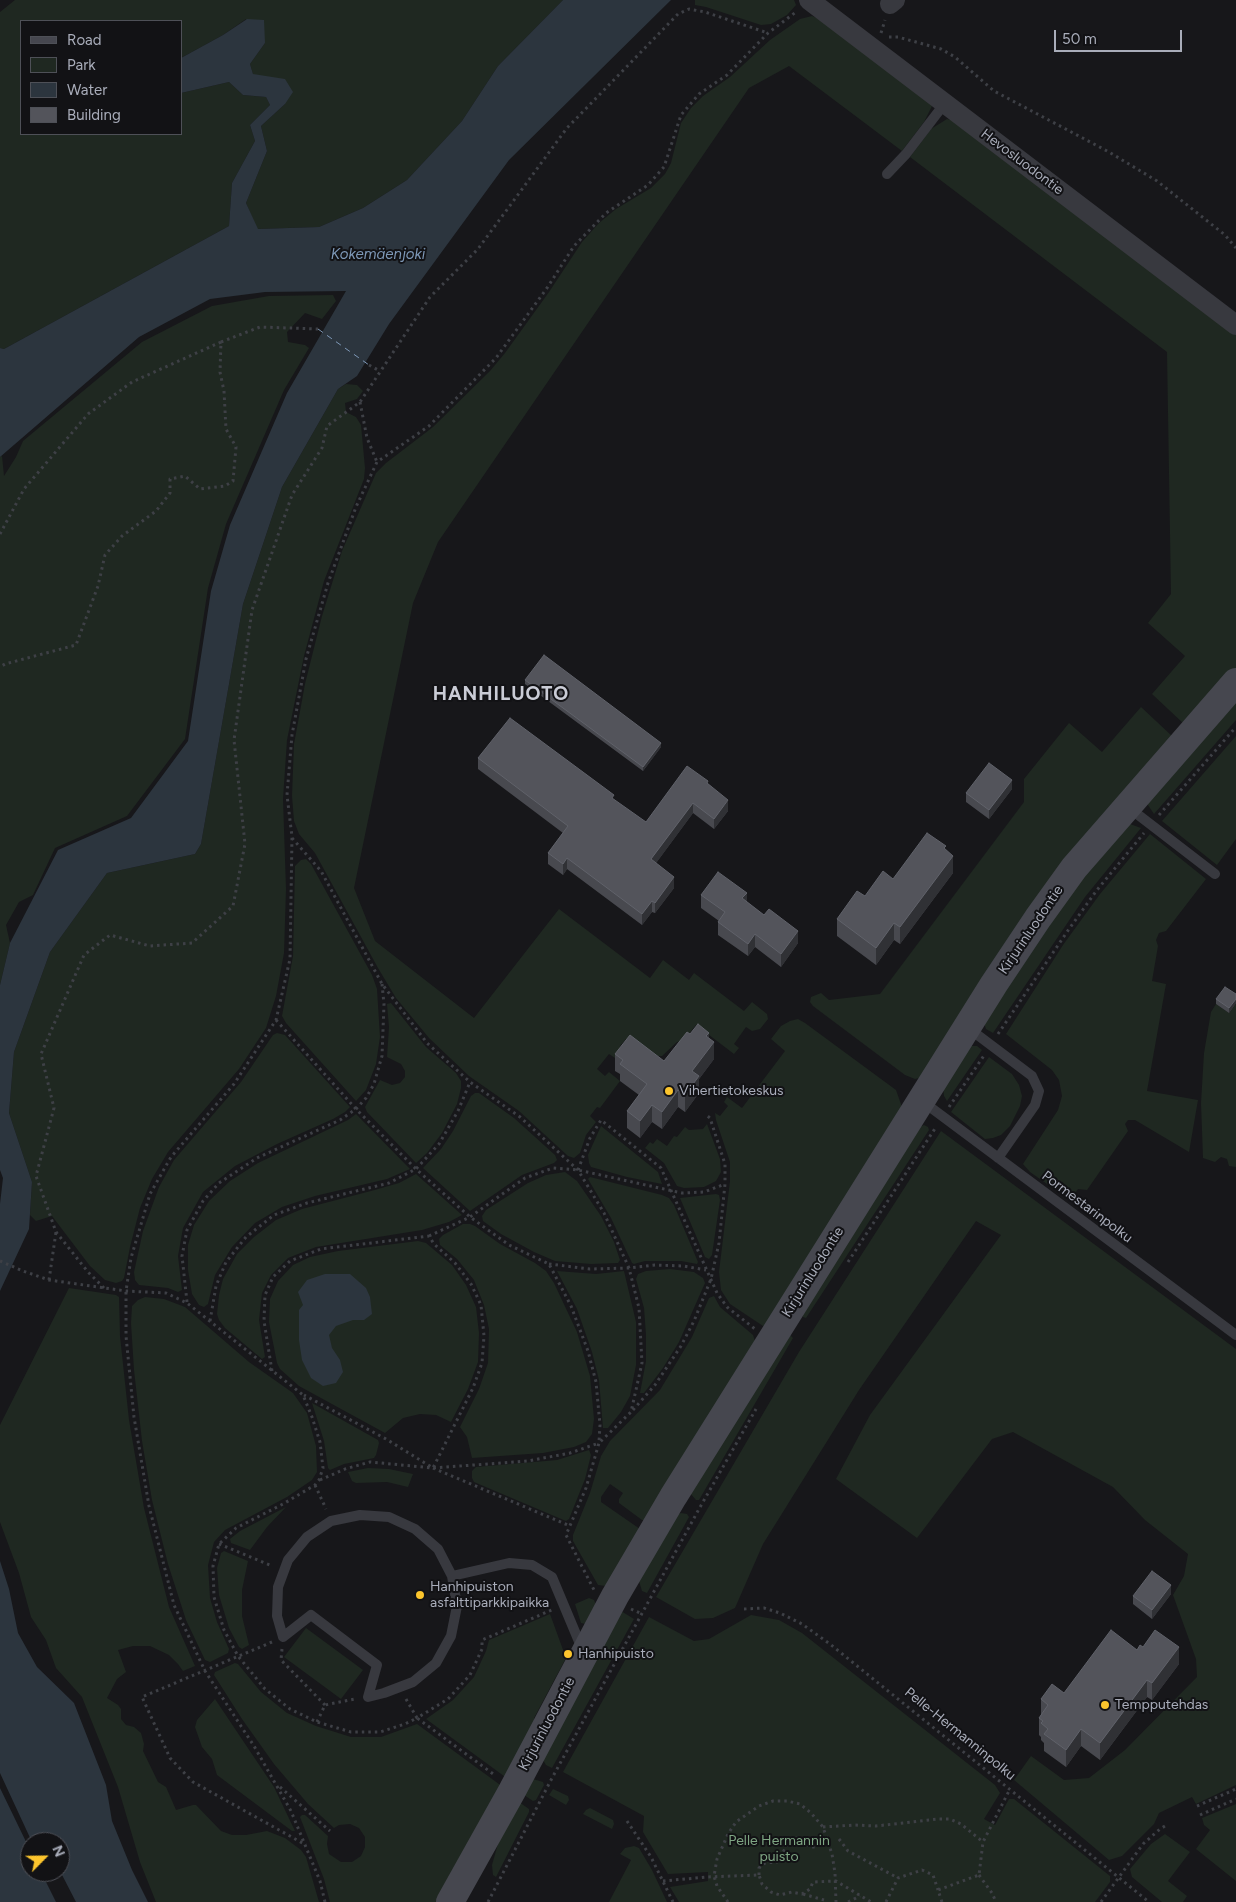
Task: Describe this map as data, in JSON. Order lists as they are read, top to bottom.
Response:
{
  "streets": {
    "street": ["Hevosluodontie", "Kirjurinluodontie"],
    "lane": ["Pormestarinpolku"],
    "path": ["Pelle-Hermanninpolku"]
  },
  "crossings": [
    ["Kirjurinluodontie", "Pormestarinpolku"]
  ],
  "districts": ["HANHILUOTO"],
  "water": ["Kokemäenjoki"],
  "parks": ["Pelle Hermannin puisto"],
  "places": [
    "Vihertietokeskus",
    "Hanhipuiston asfalttiparkkipaikka",
    "Hanhipuisto",
    "Tempputehdas"
  ],
  "legend": [
    "Road",
    "Park",
    "Water",
    "Building"
  ],
  "scale_bar": "50 m",
  "north": "top right"
}
